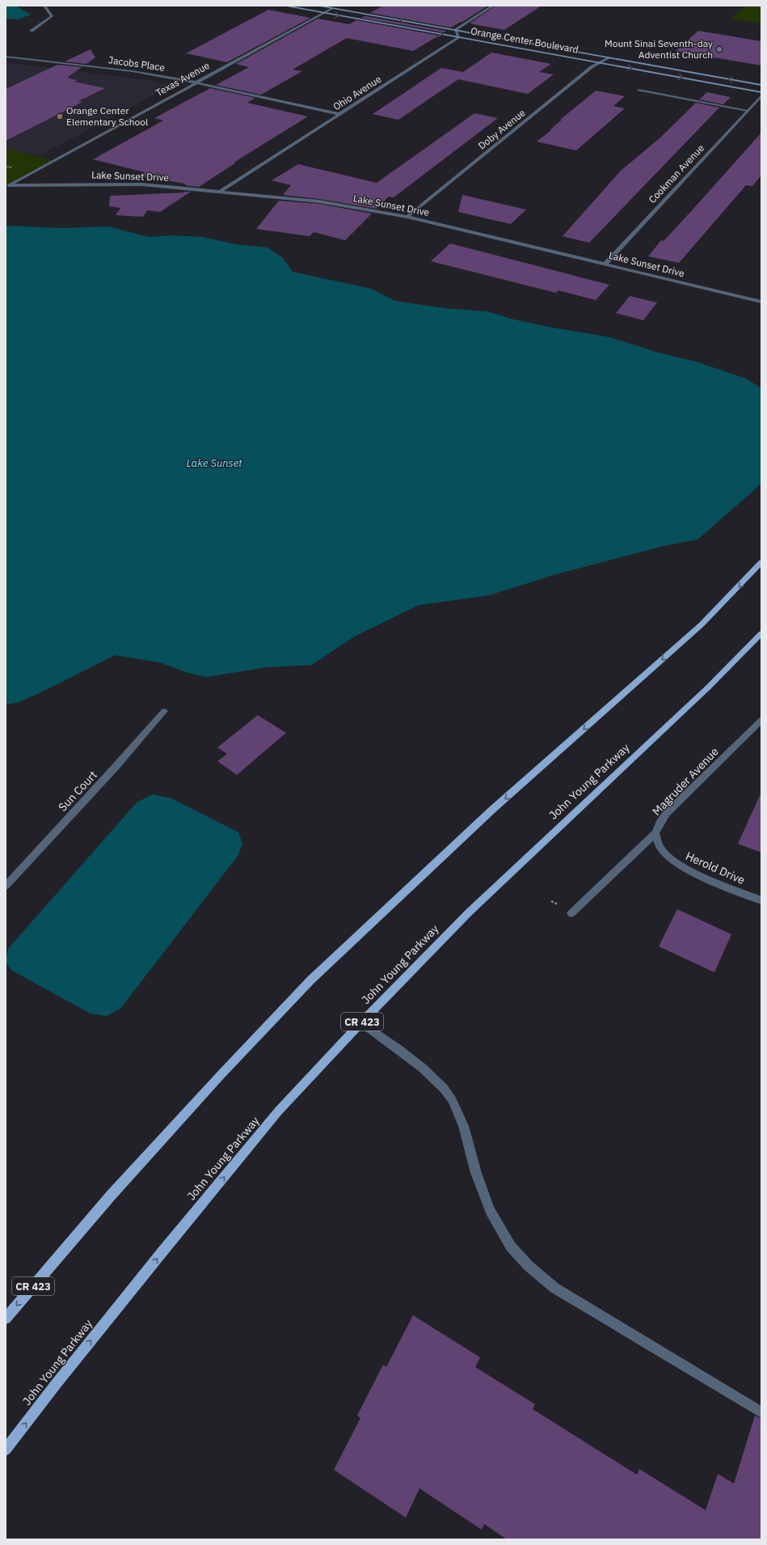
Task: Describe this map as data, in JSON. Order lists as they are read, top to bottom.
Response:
{
  "streets": {
    "main road": ["John Young Parkway", "CR 423"],
    "street": [
      "Orange Center Boulevard",
      "Jacobs Place",
      "Texas Avenue",
      "Ohio Avenue",
      "Doby Avenue",
      "Cookman Avenue",
      "Lake Sunset Drive",
      "Magruder Avenue",
      "Sun Court",
      "Herold Drive"
    ]
  },
  "crossings": [
    ["Orange Center Boulevard", "Texas Avenue"],
    ["Orange Center Boulevard", "Ohio Avenue"],
    ["Orange Center Boulevard", "Doby Avenue"],
    ["Jacobs Place", "Texas Avenue"],
    ["Jacobs Place", "Ohio Avenue"],
    ["Texas Avenue", "Lake Sunset Drive"],
    ["Ohio Avenue", "Lake Sunset Drive"],
    ["Doby Avenue", "Lake Sunset Drive"],
    ["Cookman Avenue", "Lake Sunset Drive"],
    ["Magruder Avenue", "Herold Drive"]
  ],
  "water": ["Lake Sunset"],
  "places": ["Mount Sinai Seventh-day Adventist Church", "Orange Center Elementary School"]
}
